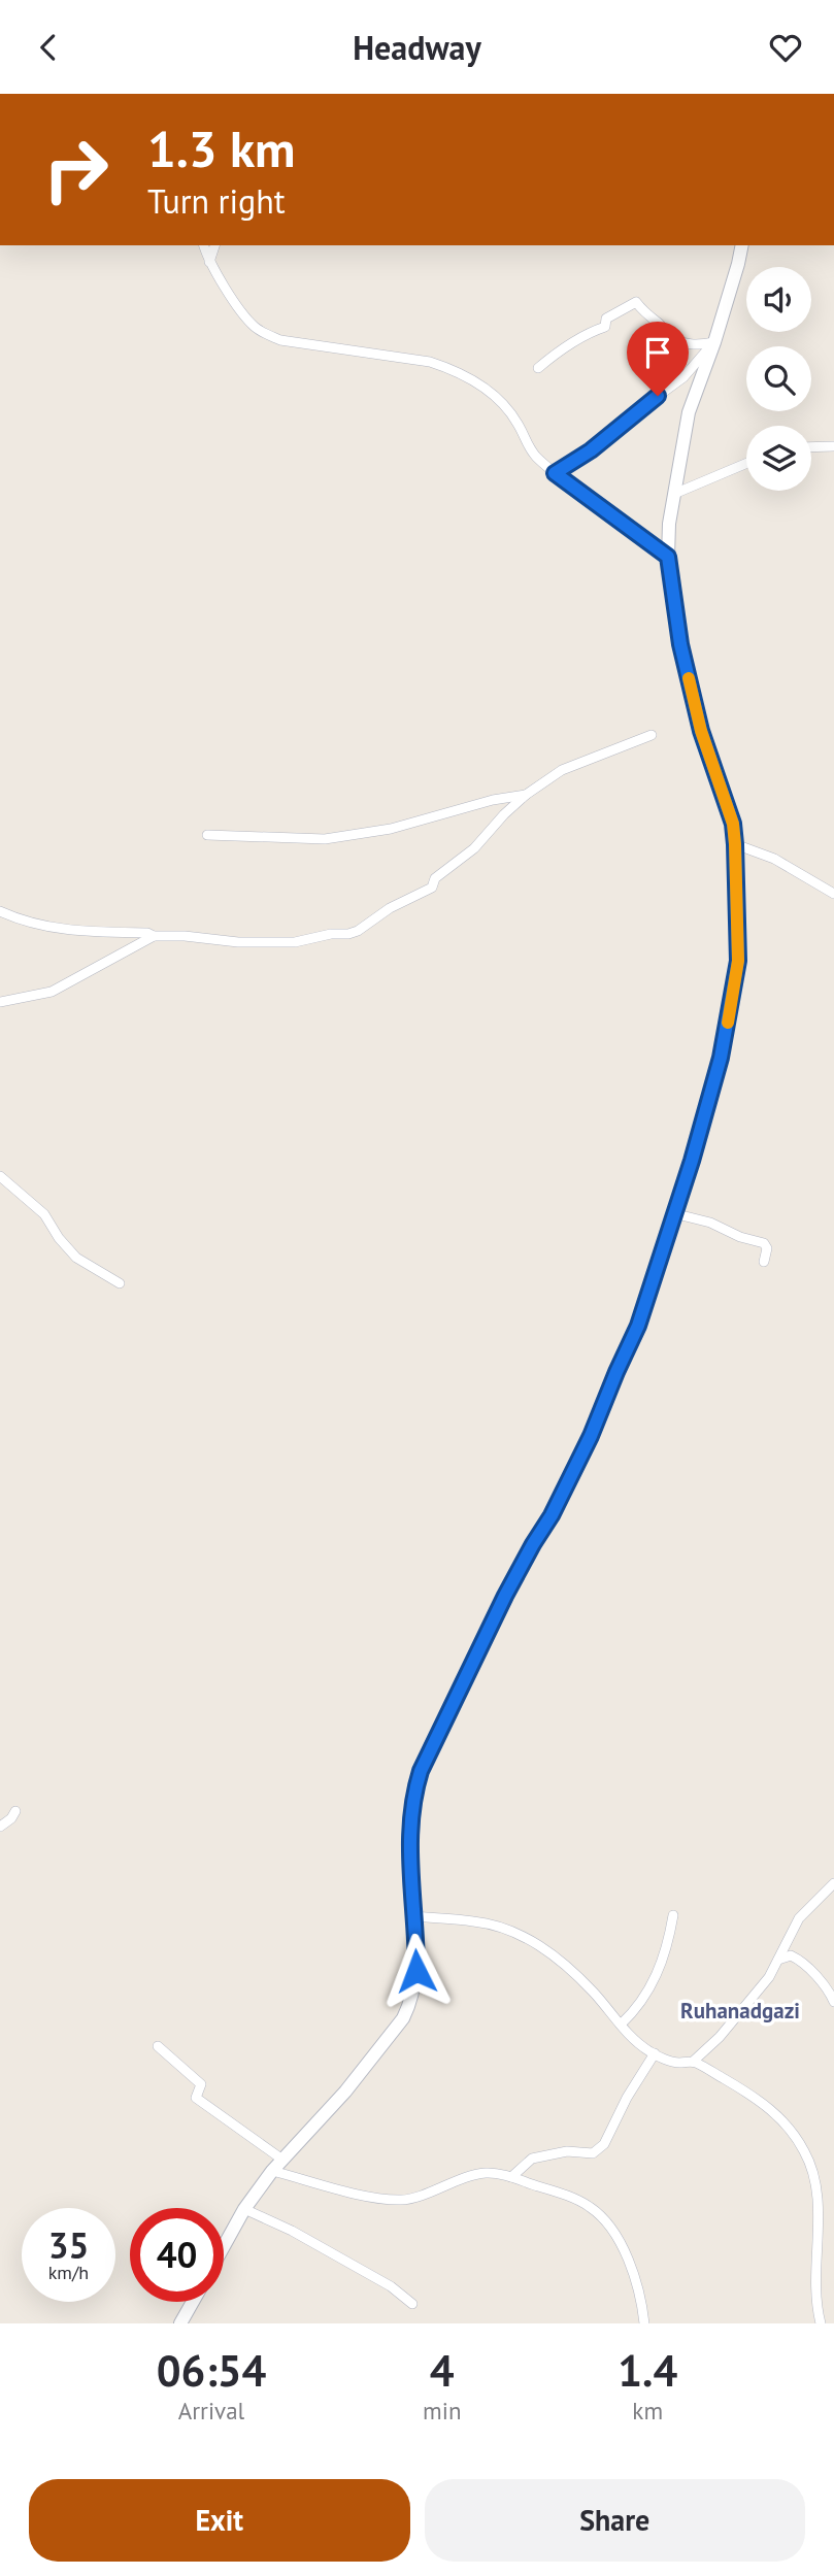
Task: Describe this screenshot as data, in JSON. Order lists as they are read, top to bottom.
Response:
{
  "districts": ["Ruhanadgazi"],
  "page": {
    "header": "Headway",
    "turn": ["1.3 km", "Turn right"],
    "speed": "35 km/h",
    "limit": "40",
    "eta": [
      "06:54",
      "Arrival",
      "4",
      "min",
      "1.4",
      "km"
    ],
    "buttons": ["Exit", "Share"]
  }
}
